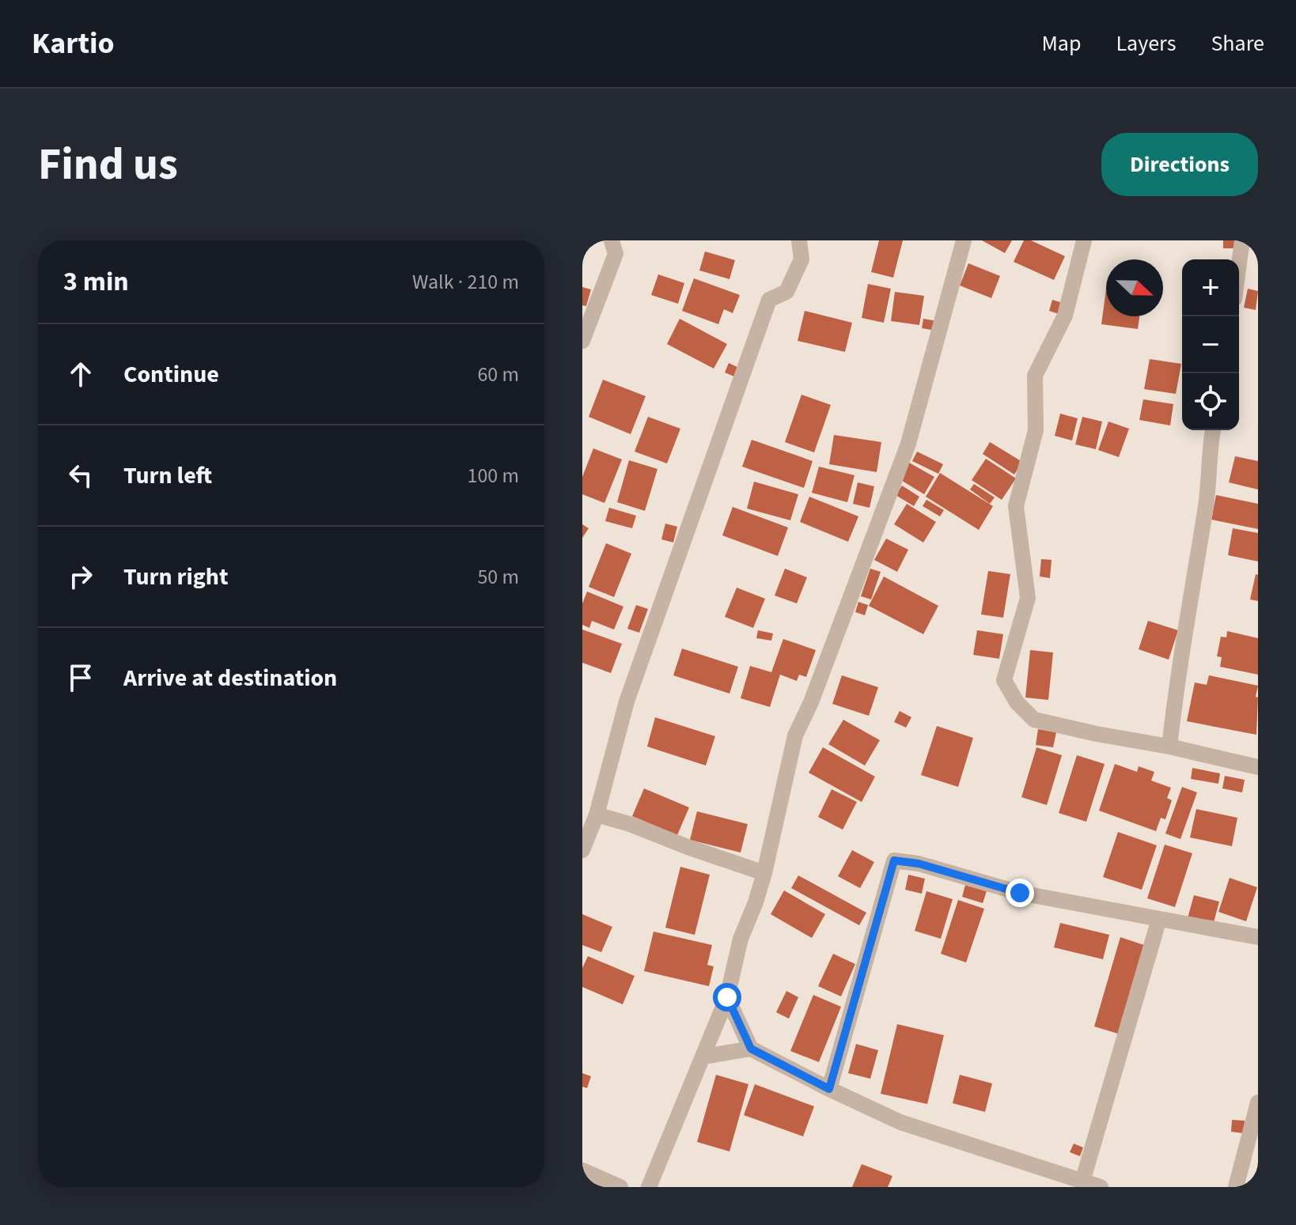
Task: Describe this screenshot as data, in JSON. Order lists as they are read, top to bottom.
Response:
{
  "north": "right",
  "page": {
    "header": "Kartio",
    "nav": ["Map", "Layers", "Share"],
    "buttons": "Directions",
    "title": "Find us",
    "heading": ["3 min", "Walk · 210 m"],
    "map_buttons": ["+", "−"],
    "list": [
      ["Continue", "60 m"],
      ["Turn left", "100 m"],
      ["Turn right", "50 m"],
      "Arrive at destination"
    ]
  }
}
